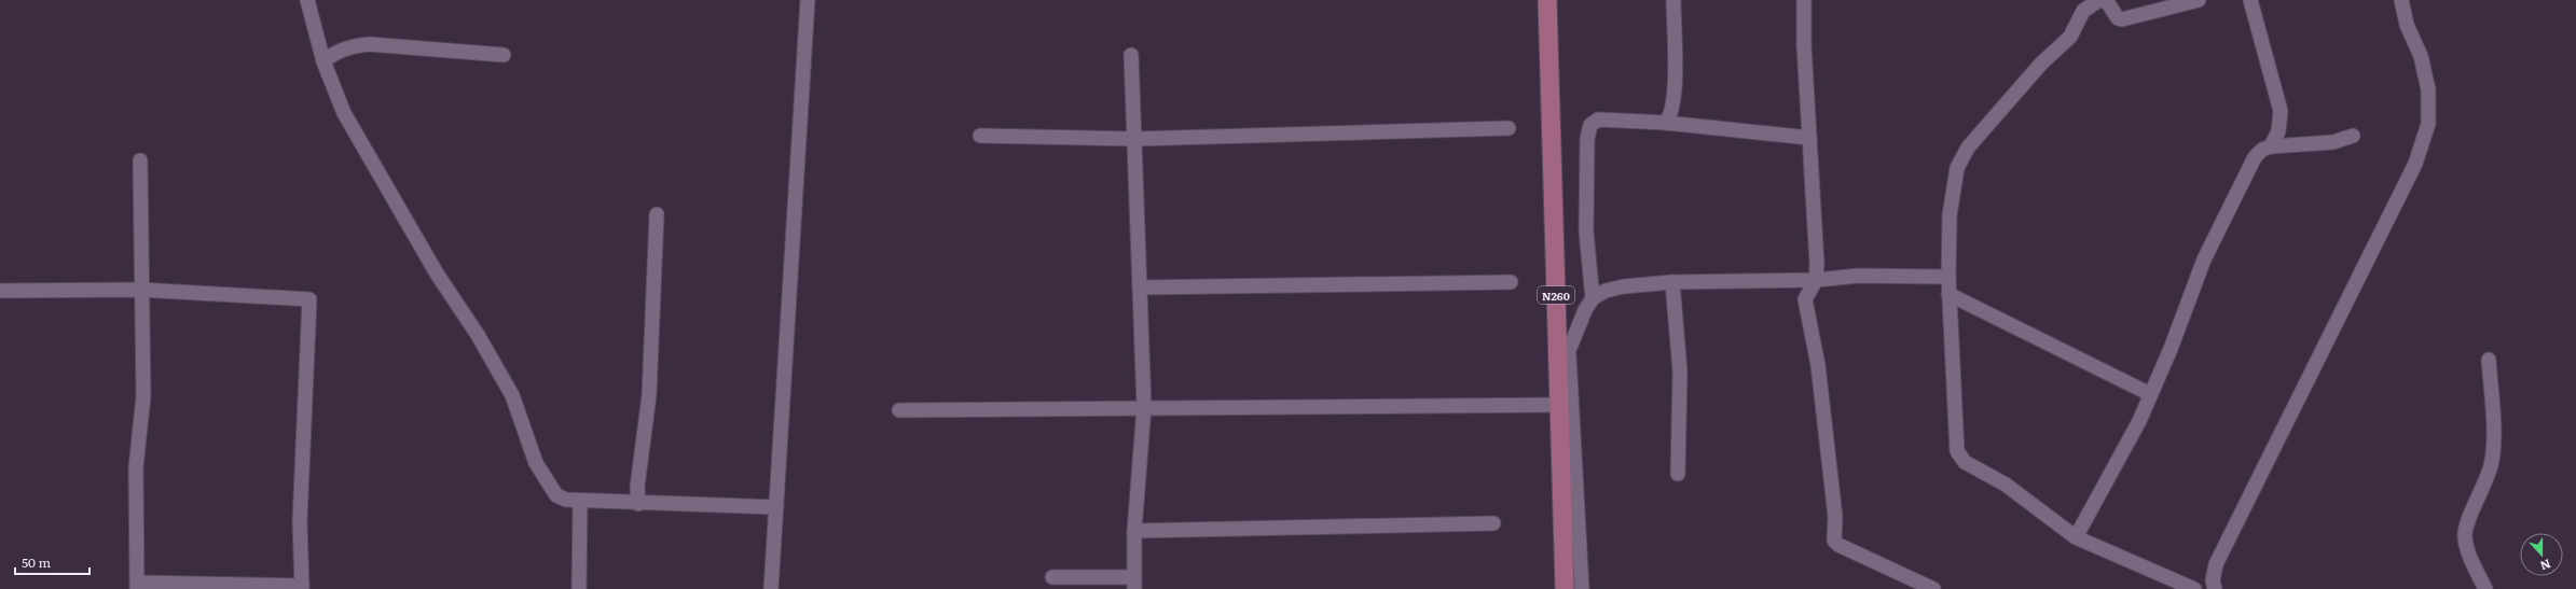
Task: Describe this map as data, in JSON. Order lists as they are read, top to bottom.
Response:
{
  "streets": {
    "main road": ["N260"]
  },
  "scale_bar": "50 m",
  "north": "bottom"
}
